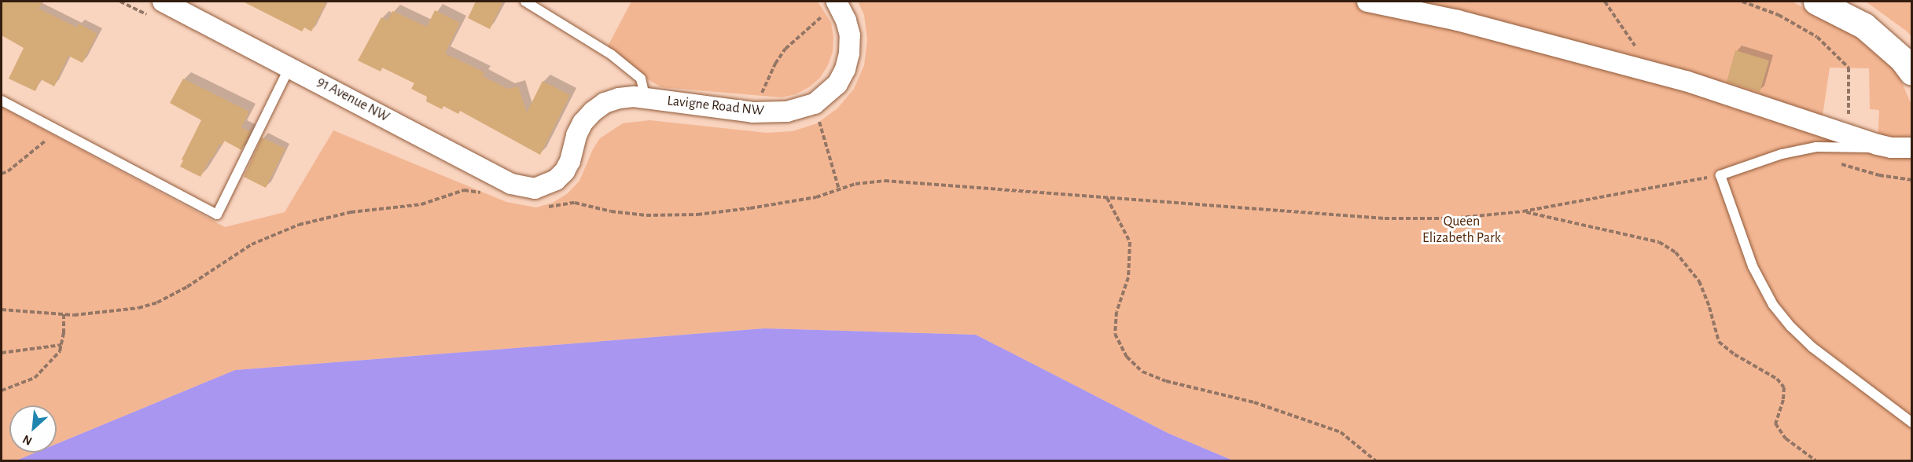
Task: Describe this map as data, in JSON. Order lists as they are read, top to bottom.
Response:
{
  "streets": {
    "street": ["91 Avenue NW", "Lavigne Road NW"]
  },
  "crossings": [
    ["91 Avenue NW", "Lavigne Road NW"]
  ],
  "parks": ["Queen Elizabeth Park"],
  "north": "bottom left"
}
